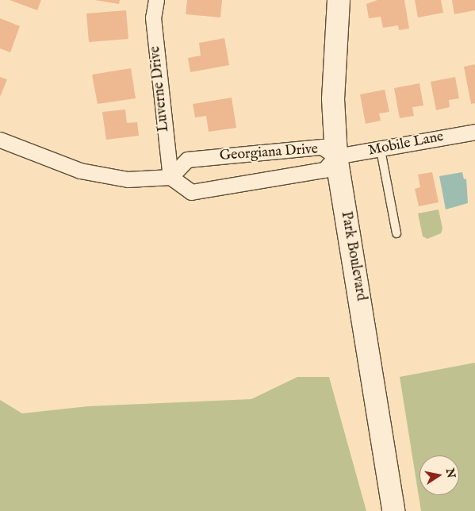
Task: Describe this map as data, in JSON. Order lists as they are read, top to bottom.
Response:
{
  "streets": {
    "main road": ["Park Boulevard"],
    "street": ["Luverne Drive", "Mobile Lane", "Georgiana Drive"]
  },
  "crossings": [
    ["Luverne Drive", "Georgiana Drive"],
    ["Mobile Lane", "Georgiana Drive"],
    ["Mobile Lane", "Park Boulevard"],
    ["Georgiana Drive", "Park Boulevard"]
  ],
  "north": "right"
}
